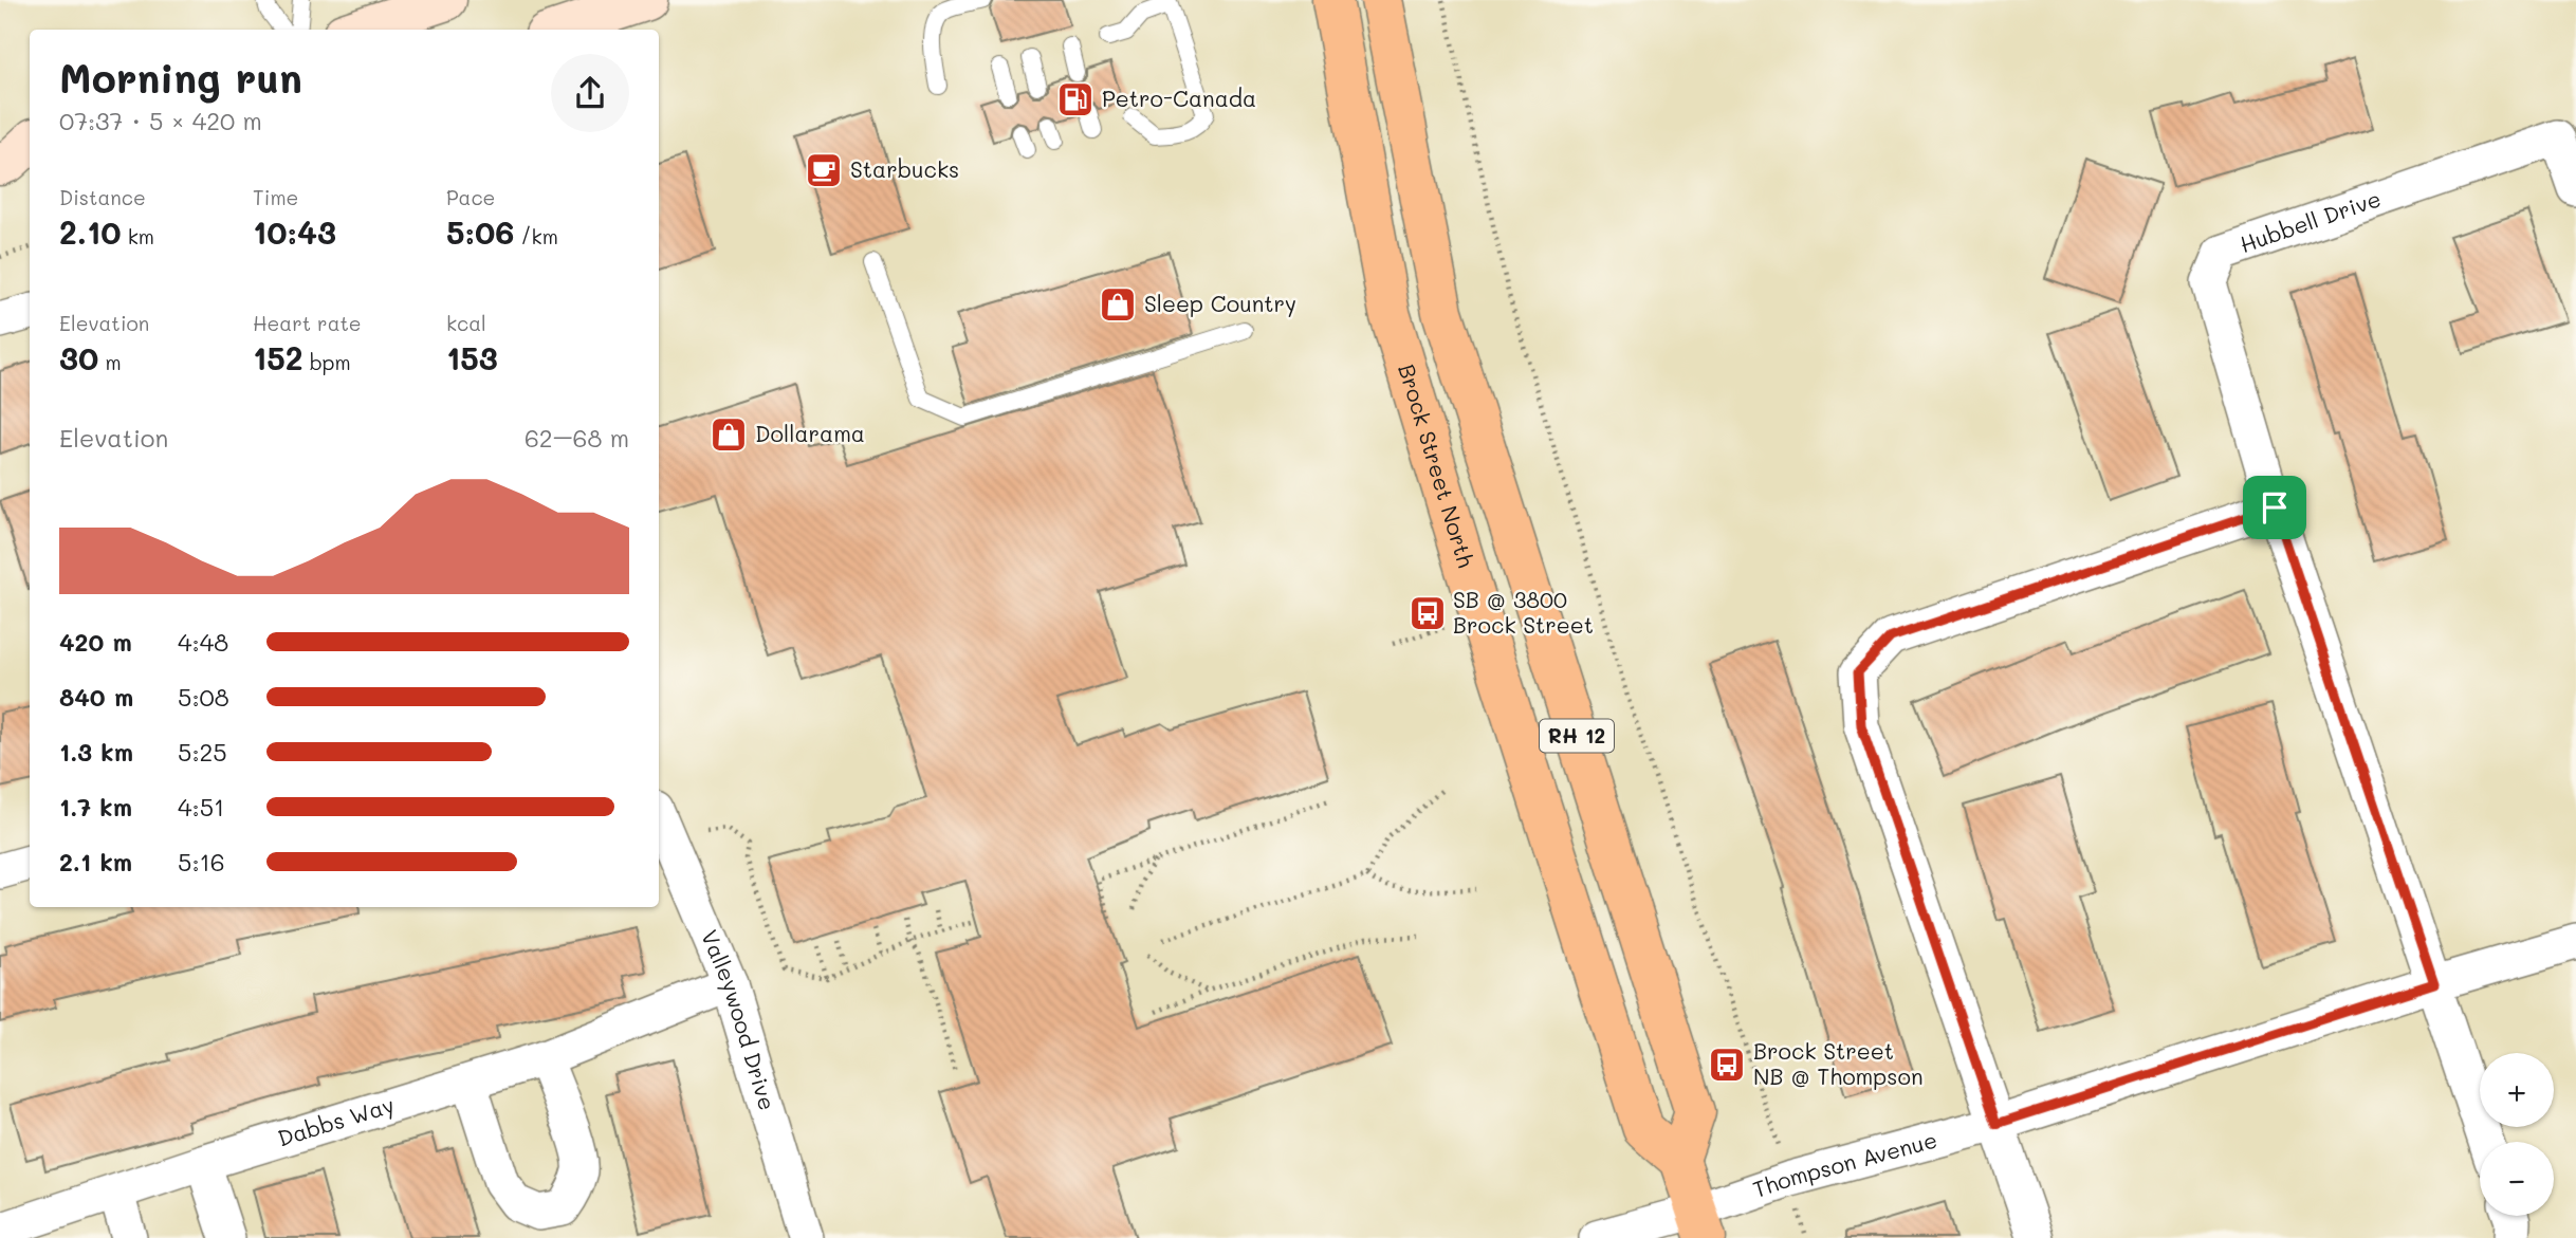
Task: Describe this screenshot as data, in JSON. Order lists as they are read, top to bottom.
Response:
{
  "streets": {
    "main road": ["Brock Street North", "RH 12"],
    "street": [
      "Hubbell Drive",
      "Valleywood Drive",
      "Dabbs Way",
      "Thompson Avenue"
    ]
  },
  "crossings": [
    ["Brock Street North", "RH 12"],
    ["Brock Street North", "Thompson Avenue"],
    ["Valleywood Drive", "Dabbs Way"]
  ],
  "places": {
    "fuel station": ["Petro-Canada"],
    "cafe": ["Starbucks"],
    "shop": ["Sleep Country", "Dollarama"],
    "bus stop": ["SB @ 3800 Brock Street", "Brock Street NB @ Thompson"]
  },
  "page": {
    "heading": ["Morning run", "07:37 · 5 × 420 m"],
    "stats": [
      ["Distance", "2.10 km"],
      ["Time", "10:43"],
      ["Pace", "5:06 /km"],
      ["Elevation", "30 m"],
      ["Heart rate", "152 bpm"],
      ["kcal", "153"]
    ],
    "chart": ["Elevation", "62–68 m"],
    "list": [
      {
        "name": "420 m",
        "note": "4:48"
      },
      {
        "name": "840 m",
        "note": "5:08"
      },
      {
        "name": "1.3 km",
        "note": "5:25"
      },
      {
        "name": "1.7 km",
        "note": "4:51"
      },
      {
        "name": "2.1 km",
        "note": "5:16"
      }
    ],
    "map_buttons": ["+", "−"]
  }
}
